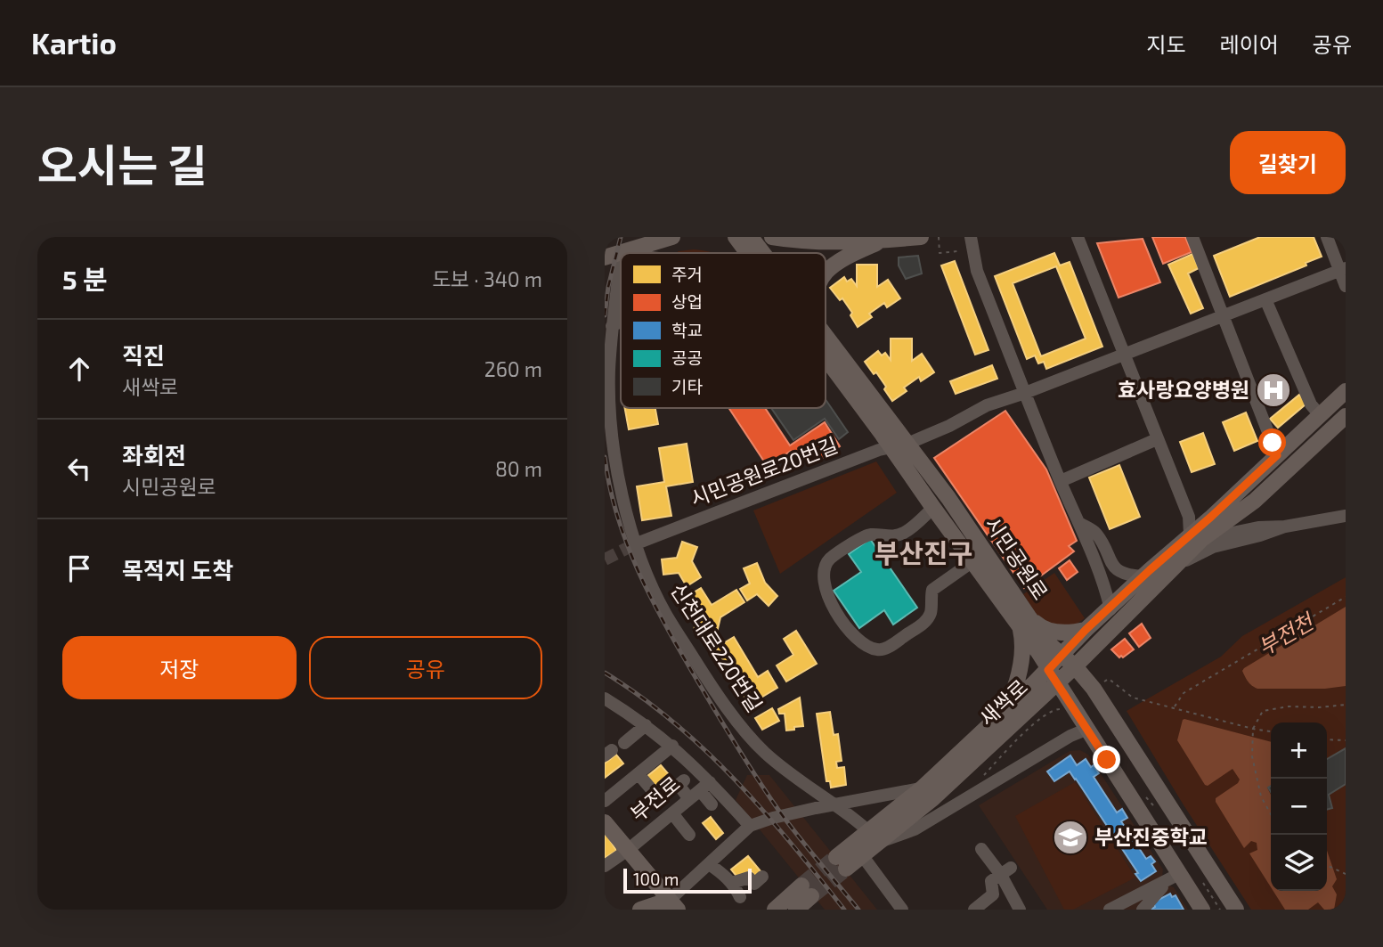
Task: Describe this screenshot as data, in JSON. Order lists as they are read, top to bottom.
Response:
{
  "streets": {
    "main road": ["시민공원로", "새싹로", "부전로"],
    "street": ["시민공원로20번길", "신천대로220번길"]
  },
  "crossings": [
    ["시민공원로20번길", "시민공원로"],
    ["시민공원로20번길", "신천대로220번길"],
    ["시민공원로", "새싹로"],
    ["신천대로220번길", "새싹로"]
  ],
  "districts": ["부산진구"],
  "water": ["부전천"],
  "places": {
    "hospital": ["효사랑요양병원"],
    "school or university": ["부산진중학교"]
  },
  "legend": [
    "주거",
    "상업",
    "학교",
    "공공",
    "기타"
  ],
  "scale_bar": "100 m",
  "page": {
    "header": "Kartio",
    "nav": ["지도", "레이어", "공유"],
    "title": "오시는 길",
    "buttons": [
      "길찾기",
      ["저장", "공유"]
    ],
    "heading": ["5 분", "도보 · 340 m"],
    "list": [
      ["직진", "새싹로", "260 m"],
      ["좌회전", "시민공원로", "80 m"],
      "목적지 도착"
    ],
    "map_buttons": ["+", "−"],
    "scale": "100 m"
  }
}
